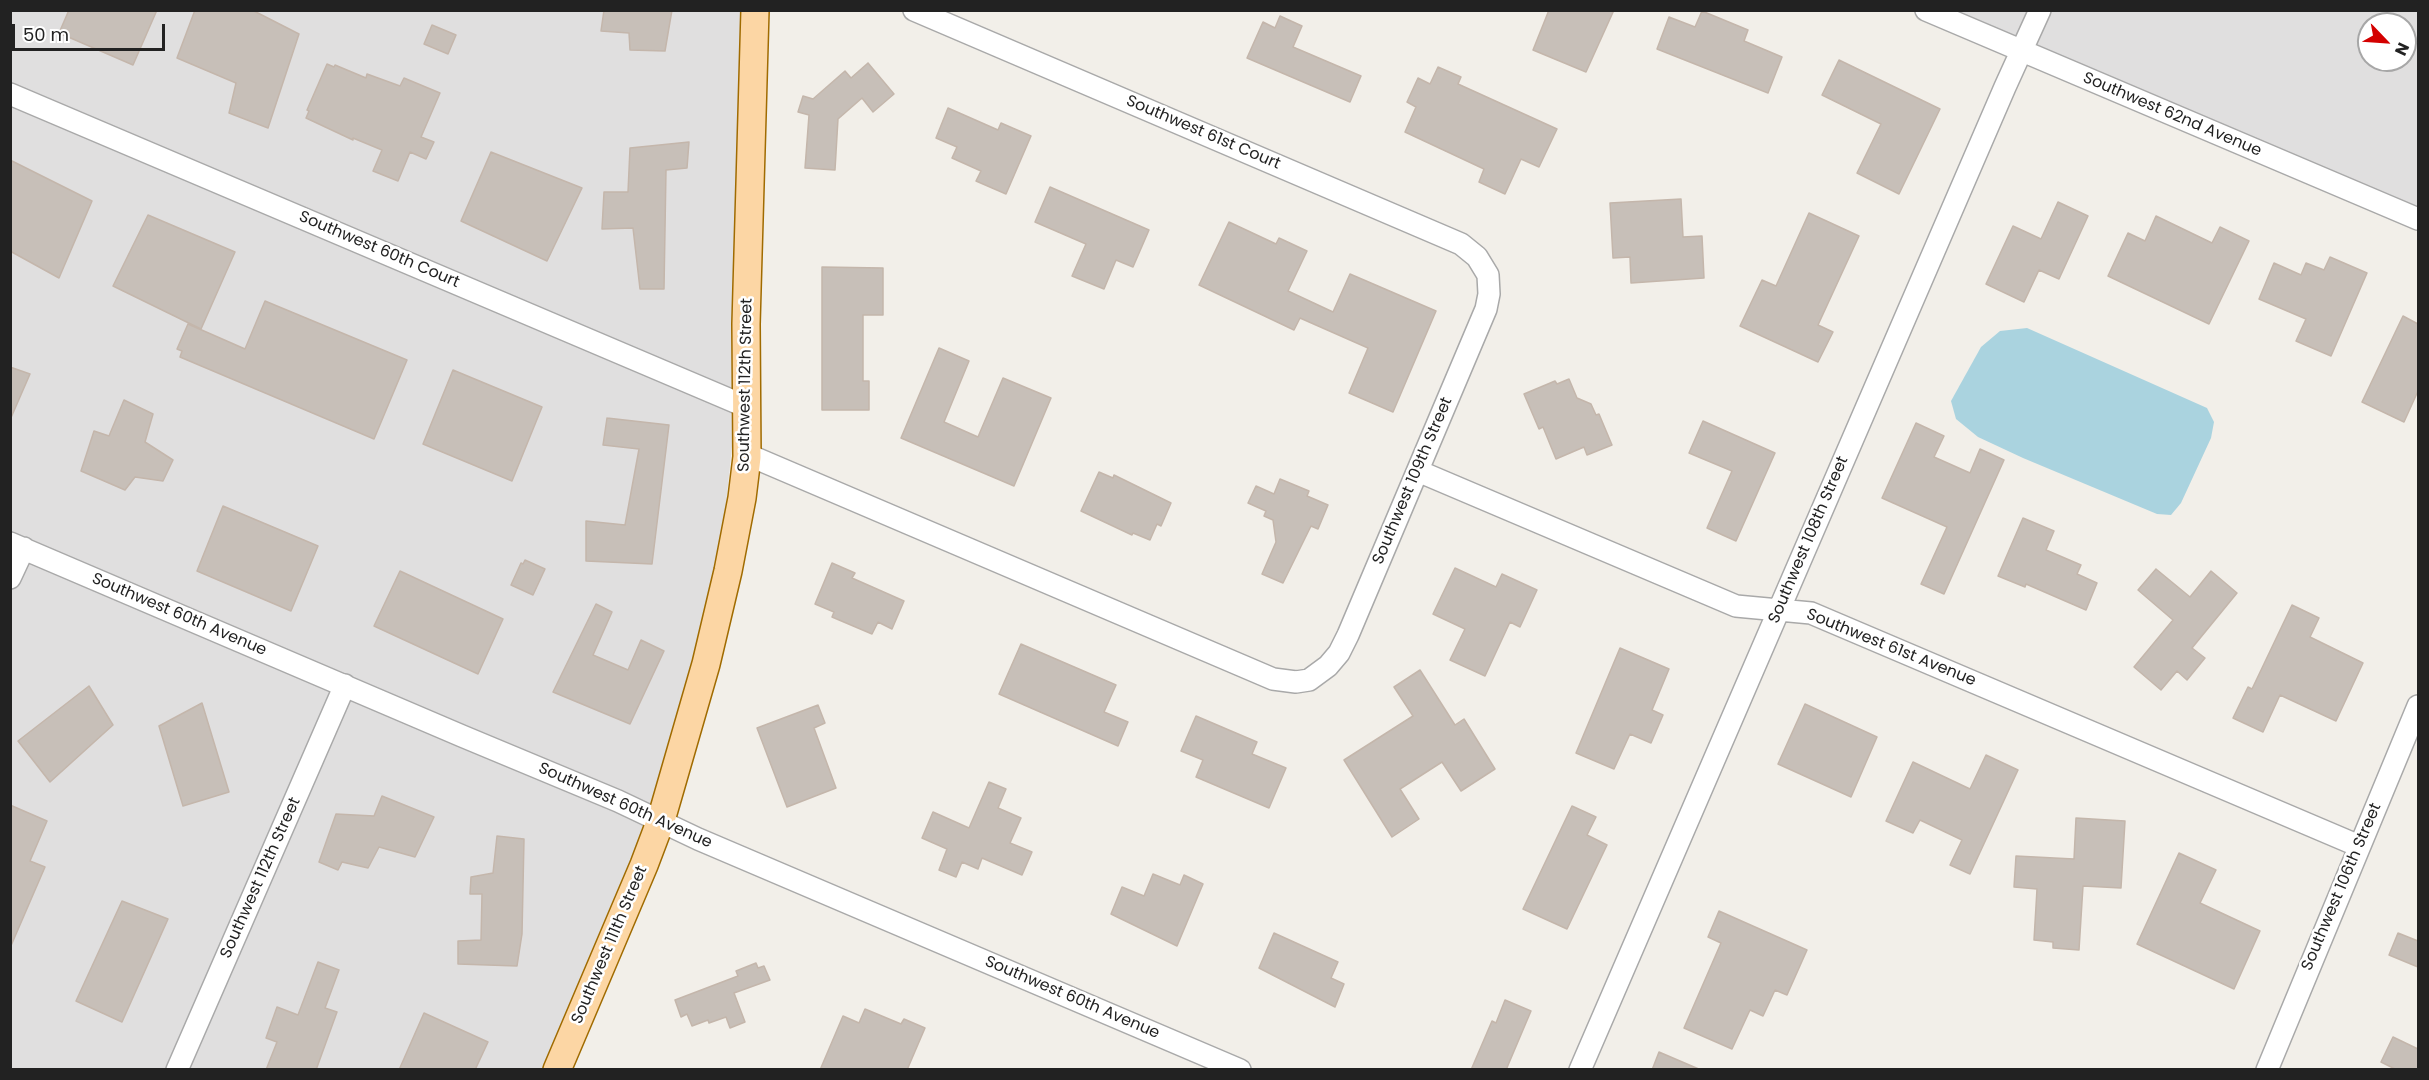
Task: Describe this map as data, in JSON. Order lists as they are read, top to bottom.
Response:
{
  "streets": {
    "main road": ["Southwest 112th Street", "Southwest 111th Street"],
    "street": [
      "Southwest 62nd Avenue",
      "Southwest 61st Court",
      "Southwest 60th Court",
      "Southwest 109th Street",
      "Southwest 108th Street",
      "Southwest 60th Avenue",
      "Southwest 61st Avenue",
      "Southwest 106th Street"
    ]
  },
  "crossings": [
    ["Southwest 62nd Avenue", "Southwest 108th Street"],
    ["Southwest 61st Court", "Southwest 109th Street"],
    ["Southwest 60th Court", "Southwest 112th Street"],
    ["Southwest 112th Street", "Southwest 109th Street"],
    ["Southwest 112th Street", "Southwest 60th Avenue"],
    ["Southwest 112th Street", "Southwest 111th Street"],
    ["Southwest 109th Street", "Southwest 61st Avenue"],
    ["Southwest 108th Street", "Southwest 61st Avenue"],
    ["Southwest 60th Avenue", "Southwest 111th Street"],
    ["Southwest 61st Avenue", "Southwest 106th Street"]
  ],
  "scale_bar": "50 m",
  "north": "bottom right"
}
